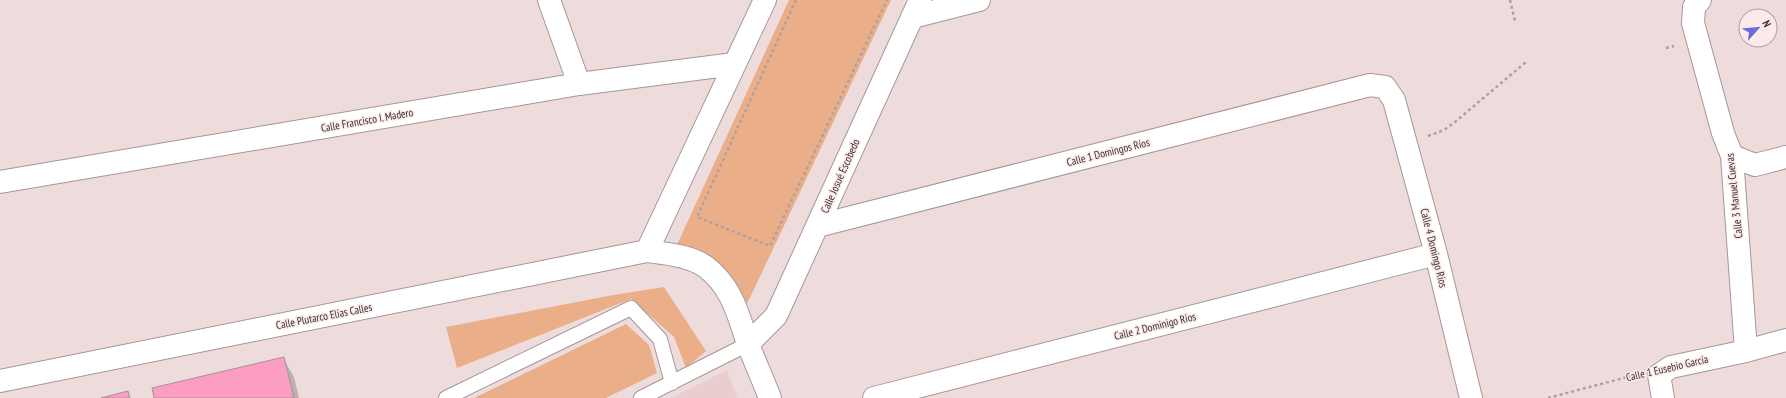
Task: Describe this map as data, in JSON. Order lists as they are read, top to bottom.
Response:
{
  "streets": {
    "street": [
      "Calle Francisco I. Madero",
      "Calle 1 Domingos Ríos",
      "Calle Josué Escobedo",
      "Calle 3 Manuel Cuevas",
      "Calle 4 Domingo Ríos",
      "Calle Plutarco Elías Calles",
      "Calle 2 Dominigo Ríos",
      "Calle 1 Eusebio García"
    ]
  },
  "crossings": [
    ["Calle 1 Domingos Ríos", "Calle Josué Escobedo"],
    ["Calle 1 Domingos Ríos", "Calle 4 Domingo Ríos"],
    ["Calle Josué Escobedo", "Calle Plutarco Elías Calles"],
    ["Calle 3 Manuel Cuevas", "Calle 1 Eusebio García"],
    ["Calle 4 Domingo Ríos", "Calle 2 Dominigo Ríos"]
  ],
  "north": "top right"
}
